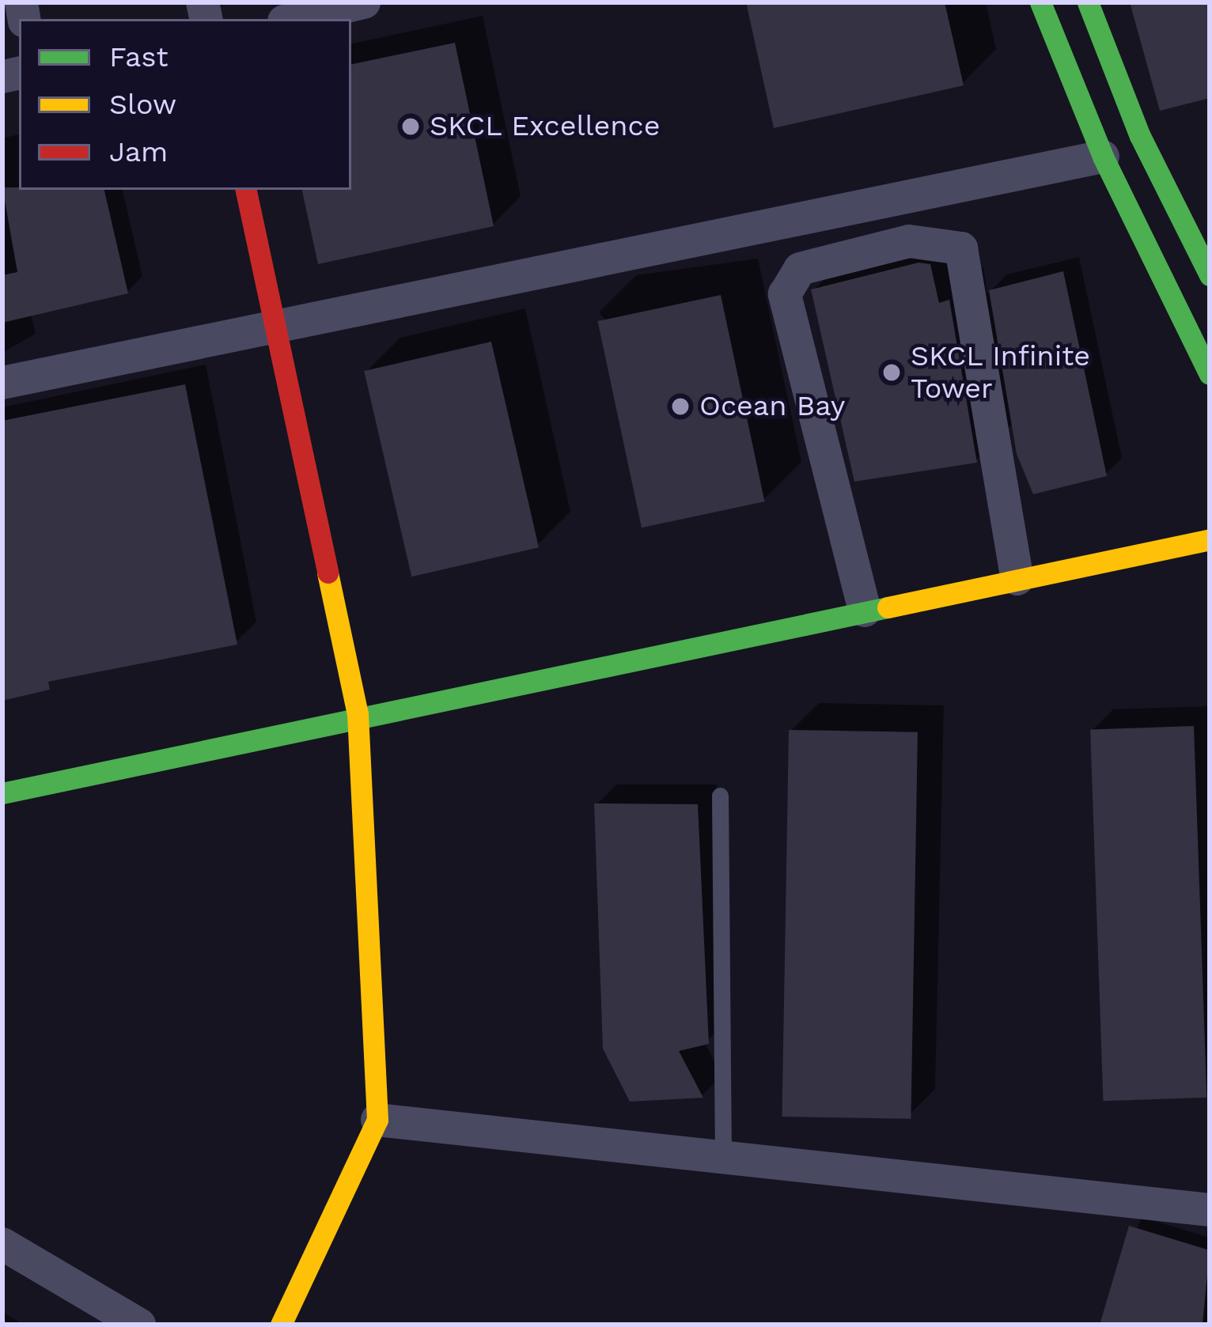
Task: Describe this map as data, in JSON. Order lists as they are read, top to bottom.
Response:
{
  "places": ["SKCL Excellence", "SKCL Infinite Tower", "Ocean Bay"],
  "legend": ["Fast", "Slow", "Jam"]
}
